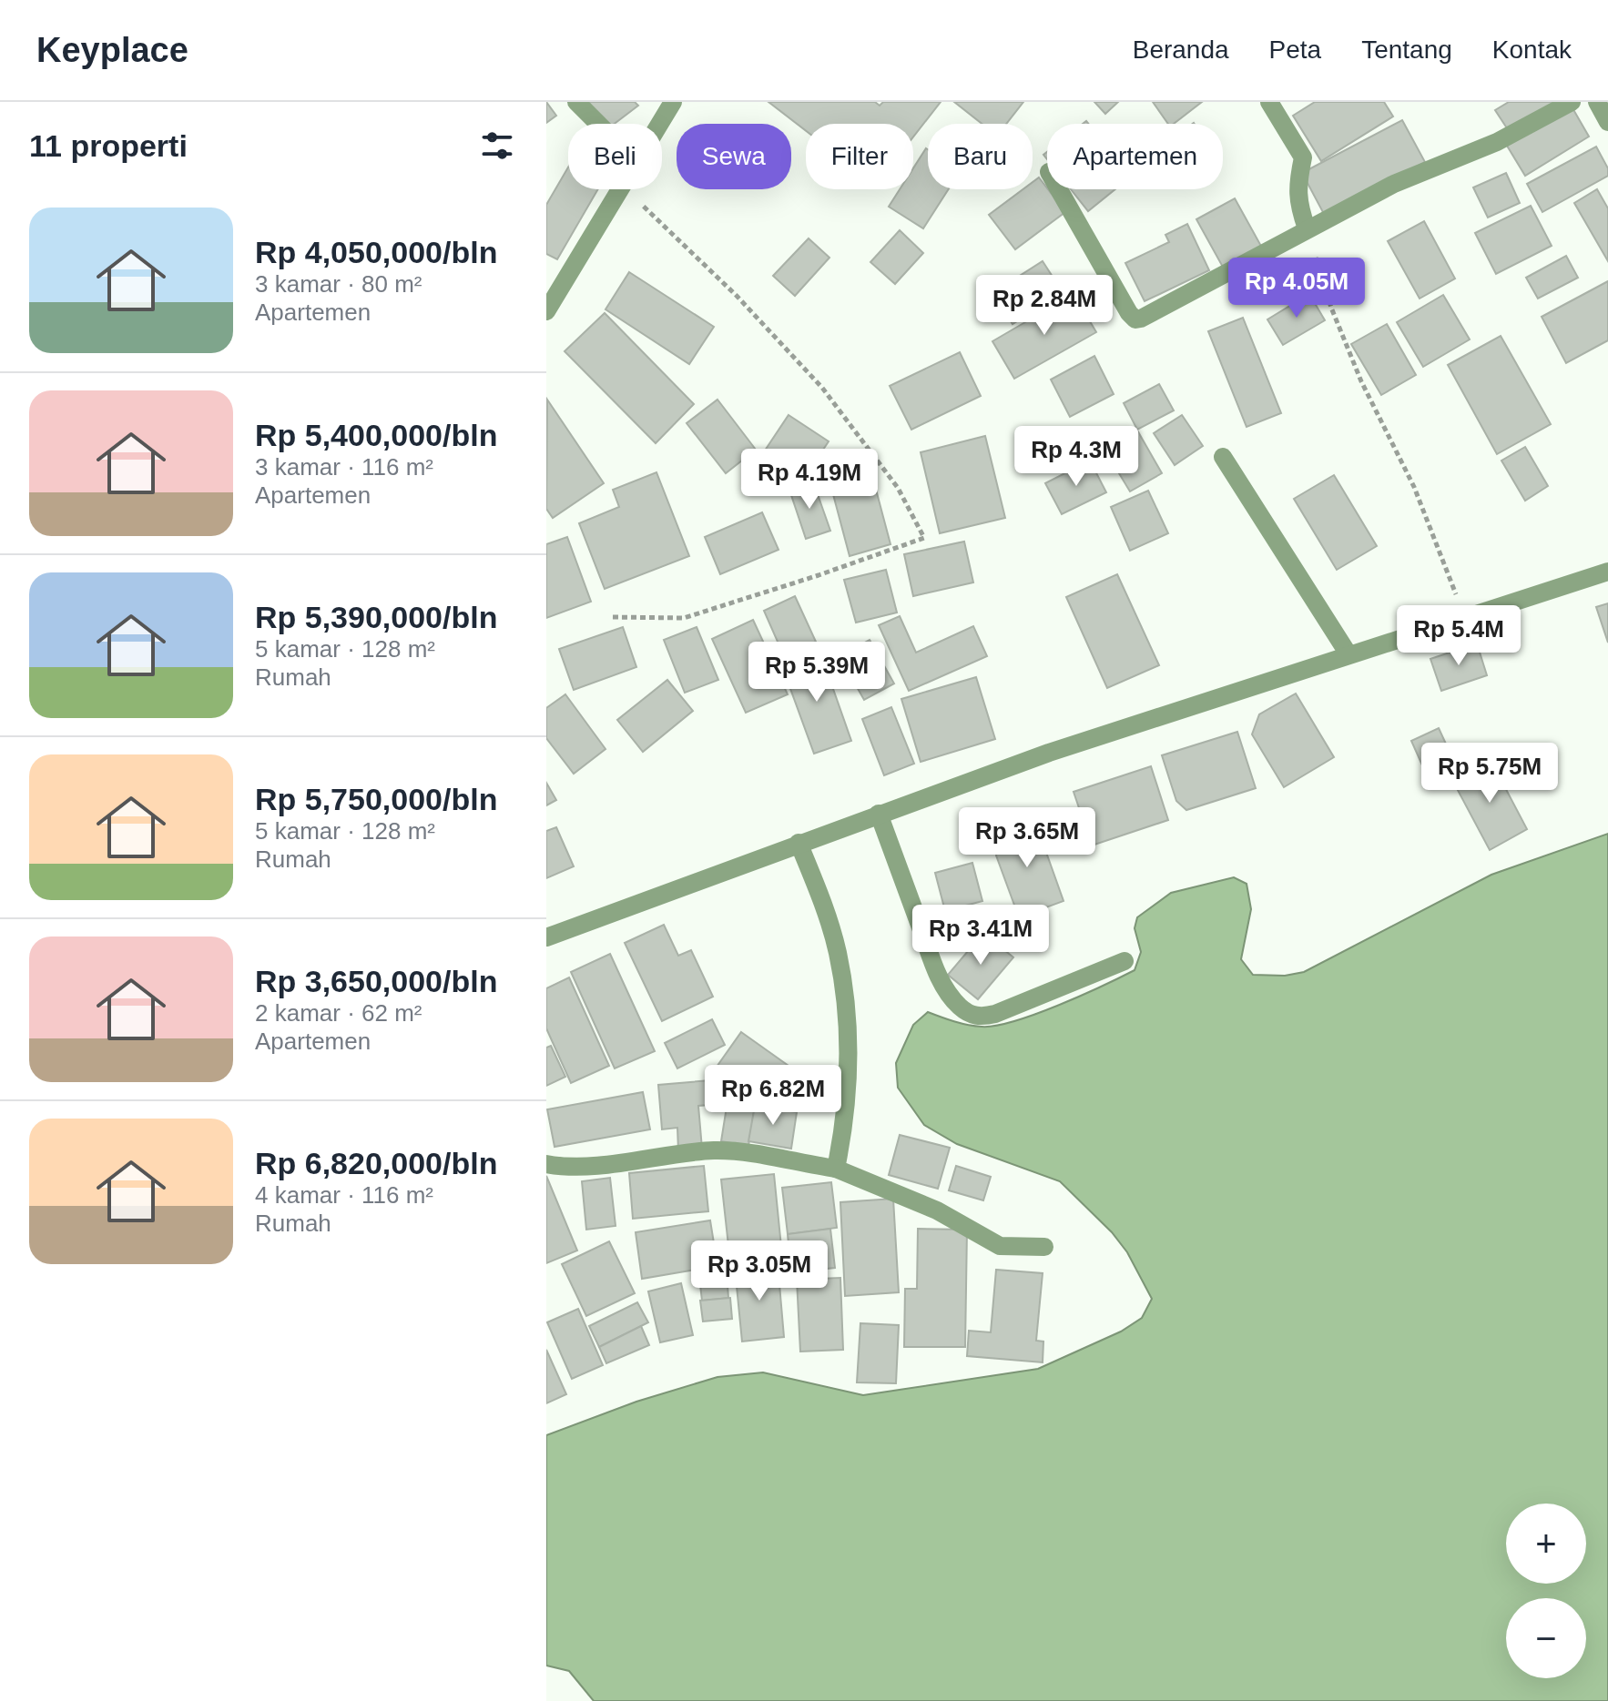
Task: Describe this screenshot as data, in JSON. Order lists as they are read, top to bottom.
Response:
{
  "page": {
    "header": "Keyplace",
    "nav": [
      "Beranda",
      "Peta",
      "Tentang",
      "Kontak"
    ],
    "heading": "11 properti",
    "chip": [
      "Beli",
      "Sewa",
      "Filter",
      "Baru",
      "Apartemen"
    ],
    "list": [
      {
        "name": "Rp 4,050,000/bln",
        "note": "3 kamar · 80 m² · Apartemen"
      },
      {
        "name": "Rp 5,400,000/bln",
        "note": "3 kamar · 116 m² · Apartemen"
      },
      {
        "name": "Rp 5,390,000/bln",
        "note": "5 kamar · 128 m² · Rumah"
      },
      {
        "name": "Rp 5,750,000/bln",
        "note": "5 kamar · 128 m² · Rumah"
      },
      {
        "name": "Rp 3,650,000/bln",
        "note": "2 kamar · 62 m² · Apartemen"
      },
      {
        "name": "Rp 6,820,000/bln",
        "note": "4 kamar · 116 m² · Rumah"
      }
    ],
    "price": [
      "Rp 4.05M",
      "Rp 2.84M",
      "Rp 4.3M",
      "Rp 4.19M",
      "Rp 5.4M",
      "Rp 5.39M",
      "Rp 5.75M",
      "Rp 3.65M",
      "Rp 3.41M",
      "Rp 6.82M",
      "Rp 3.05M"
    ],
    "map_buttons": ["+", "−"]
  }
}
